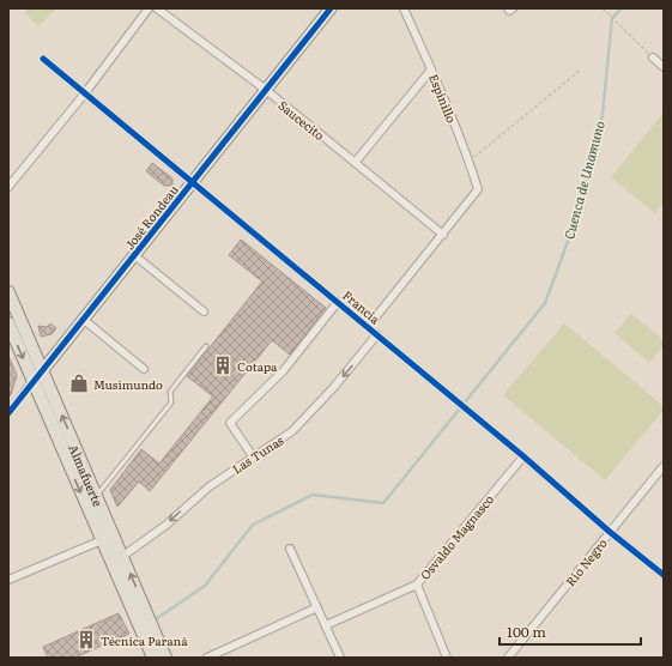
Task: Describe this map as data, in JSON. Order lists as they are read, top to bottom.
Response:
{
  "streets": {
    "main road": ["Almafuerte"],
    "street": [
      "Espinillo",
      "Saucecito",
      "José Rondeau",
      "Francia",
      "Las Tunas",
      "Osvaldo Magnasco",
      "Río Negro"
    ]
  },
  "crossings": [
    ["Espinillo", "Saucecito"],
    ["Saucecito", "José Rondeau"],
    ["José Rondeau", "Francia"],
    ["José Rondeau", "Almafuerte"],
    ["Francia", "Las Tunas"],
    ["Francia", "Osvaldo Magnasco"],
    ["Francia", "Río Negro"],
    ["Las Tunas", "Almafuerte"]
  ],
  "one_way": ["Las Tunas"],
  "water": ["Cuenca de Unamuno"],
  "places": {
    "building": ["Cotapa", "Técnica Paraná"],
    "shop": ["Musimundo"]
  },
  "scale_bar": "100 m"
}
